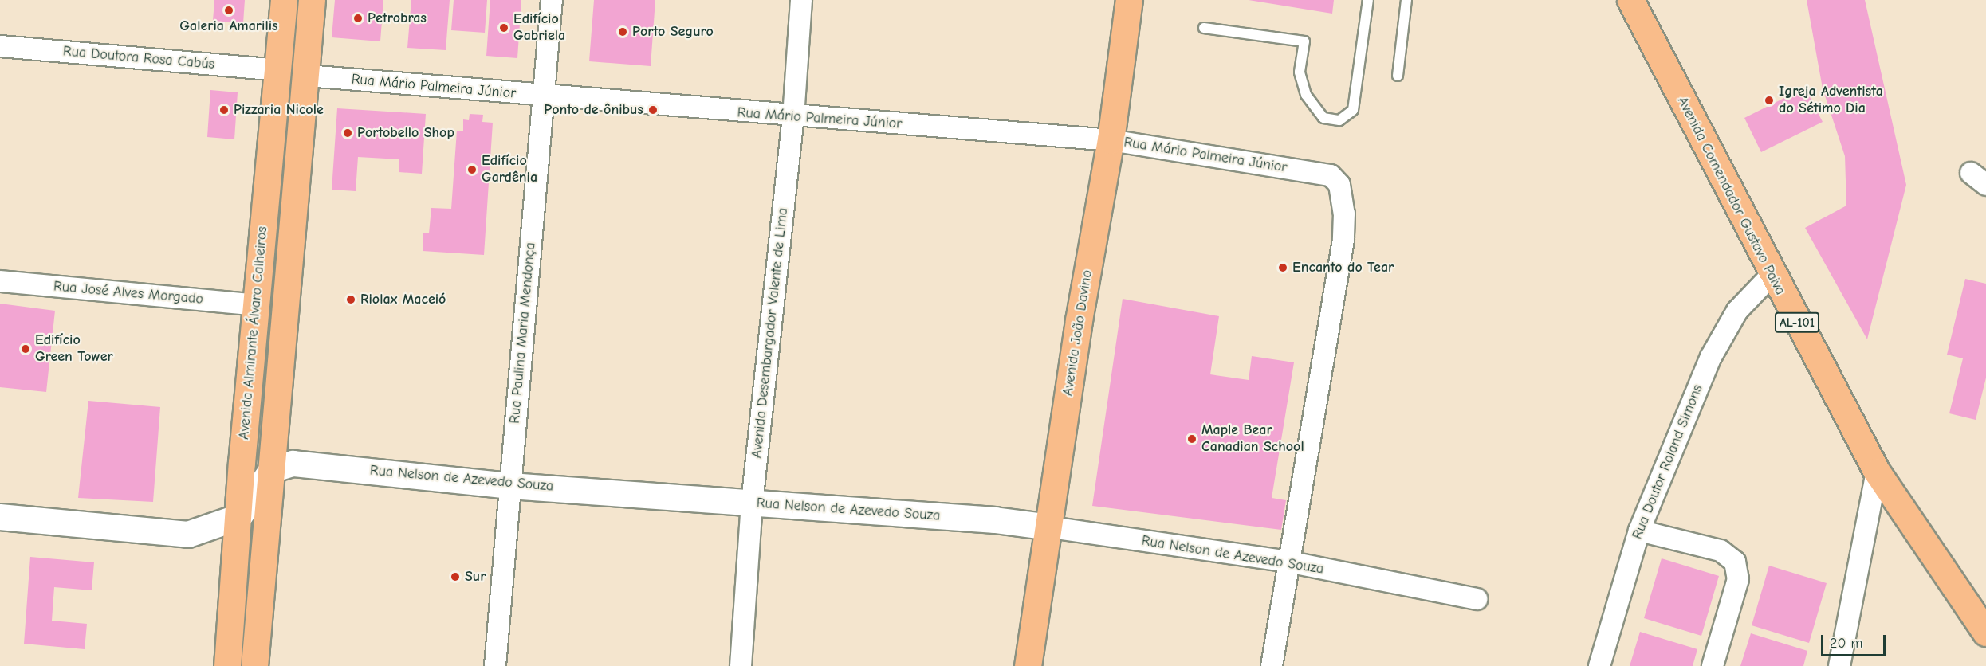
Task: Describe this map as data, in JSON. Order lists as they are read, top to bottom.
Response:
{
  "streets": {
    "main road": [
      "Avenida Comendador Gustavo Paiva",
      "AL-101",
      "Avenida Almirante Álvaro Calheiros",
      "Avenida João Davino"
    ],
    "street": [
      "Rua Doutora Rosa Cabús",
      "Rua Mário Palmeira Júnior",
      "Rua José Alves Morgado",
      "Rua Paulina Maria Mendonça",
      "Avenida Desembargador Valente de Lima",
      "Rua Doutor Roland Simons",
      "Rua Nelson de Azevedo Souza"
    ]
  },
  "crossings": [
    ["Rua Doutora Rosa Cabús", "Avenida Almirante Álvaro Calheiros"],
    ["Rua Mário Palmeira Júnior", "Avenida Almirante Álvaro Calheiros"],
    ["Rua Mário Palmeira Júnior", "Rua Paulina Maria Mendonça"],
    ["Rua Mário Palmeira Júnior", "Avenida Desembargador Valente de Lima"],
    ["Rua Mário Palmeira Júnior", "Avenida João Davino"],
    ["Rua Mário Palmeira Júnior", "Rua Nelson de Azevedo Souza"],
    ["Avenida Comendador Gustavo Paiva", "Rua Doutor Roland Simons"],
    ["Rua José Alves Morgado", "Avenida Almirante Álvaro Calheiros"],
    ["Avenida Almirante Álvaro Calheiros", "Rua Nelson de Azevedo Souza"],
    ["Rua Paulina Maria Mendonça", "Rua Nelson de Azevedo Souza"],
    ["Avenida Desembargador Valente de Lima", "Rua Nelson de Azevedo Souza"],
    ["Avenida João Davino", "Rua Nelson de Azevedo Souza"]
  ],
  "places": [
    "Galeria Amarilis",
    "Petrobras",
    "Edifício Gabriela",
    "Porto Seguro",
    "Igreja Adventista do Sétimo Dia",
    "Pizzaria Nicole",
    "Ponto de ônibus",
    "Portobello Shop",
    "Edifício Gardênia",
    "Encanto do Tear",
    "Riolax Maceió",
    "Edifício Green Tower",
    "Maple Bear Canadian School",
    "Sur"
  ],
  "scale_bar": "20 m"
}
